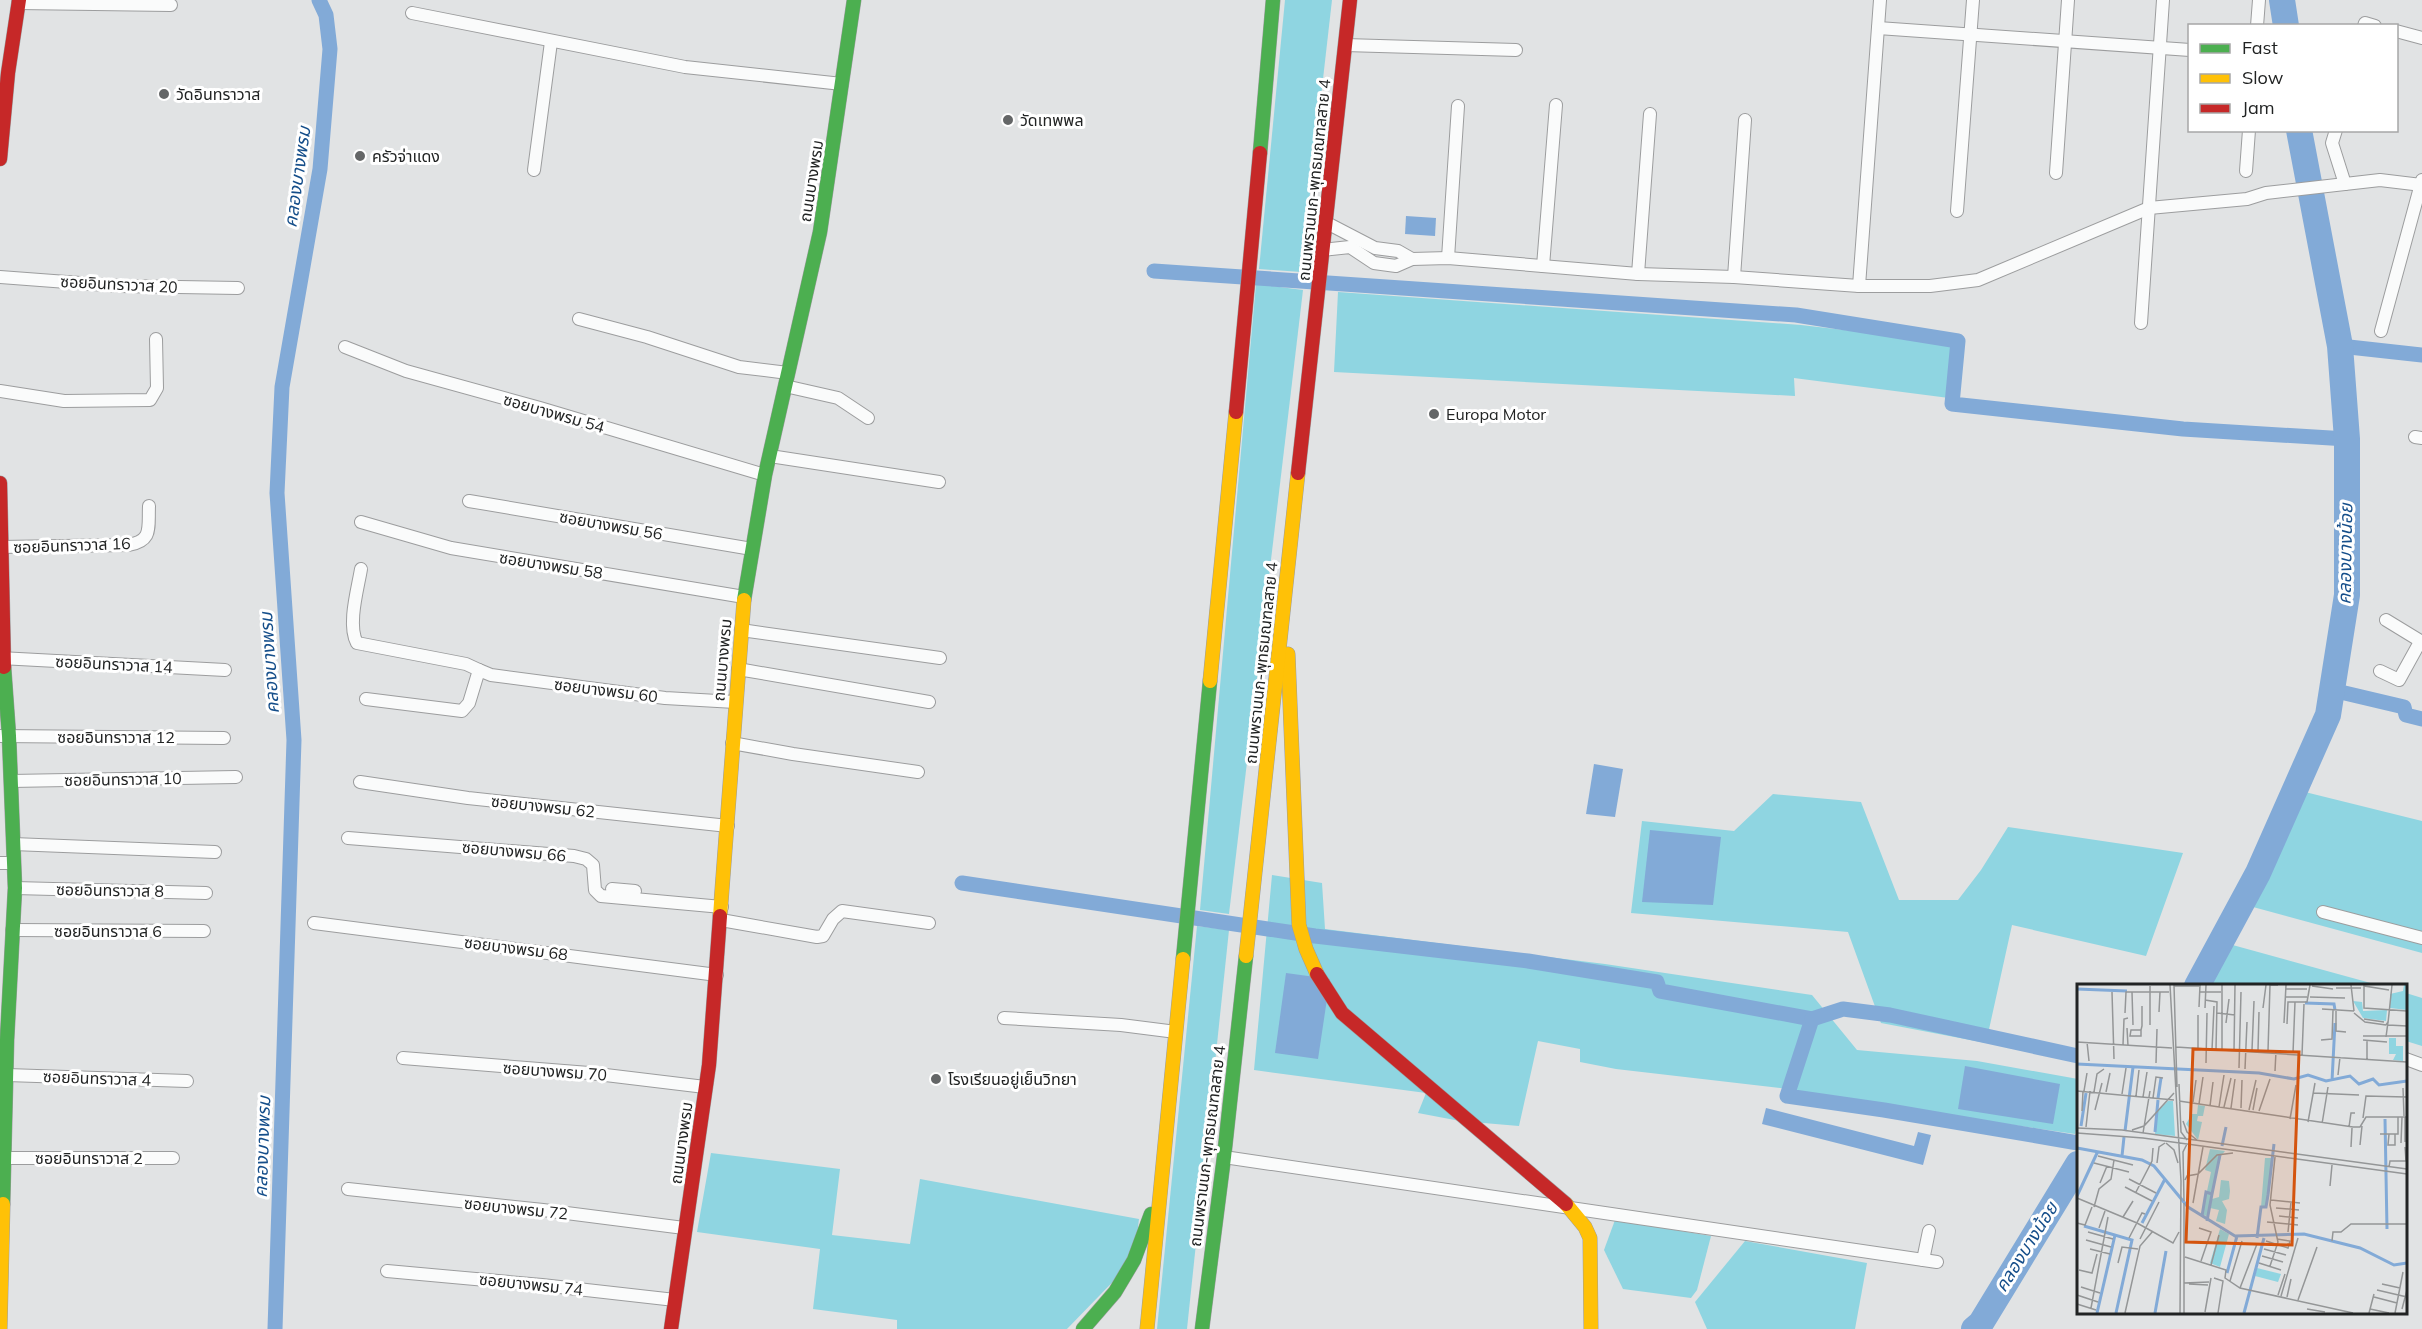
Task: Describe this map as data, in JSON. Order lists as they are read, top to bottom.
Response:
{
  "streets": {
    "main road": ["ถนนพรานนก-พุทธมณฑลสาย 4", "ถนนบางพรม"],
    "street": [
      "ซอยอินทราวาส 20",
      "ซอยบางพรม 54",
      "ซอยบางพรม 56",
      "ซอยอินทราวาส 16",
      "ซอยบางพรม 58",
      "ซอยอินทราวาส 14",
      "ซอยบางพรม 60",
      "ซอยอินทราวาส 12",
      "ซอยอินทราวาส 10",
      "ซอยบางพรม 62",
      "ซอยบางพรม 66",
      "ซอยอินทราวาส 8",
      "ซอยอินทราวาส 6",
      "ซอยบางพรม 68",
      "ซอยบางพรม 70",
      "ซอยอินทราวาส 4",
      "ซอยอินทราวาส 2",
      "ซอยบางพรม 72",
      "ซอยบางพรม 74"
    ]
  },
  "crossings": [
    ["ถนนบางพรม", "ซอยบางพรม 54"],
    ["ถนนบางพรม", "ซอยบางพรม 56"],
    ["ถนนบางพรม", "ซอยบางพรม 58"],
    ["ถนนบางพรม", "ซอยบางพรม 60"],
    ["ถนนบางพรม", "ซอยบางพรม 62"],
    ["ถนนบางพรม", "ซอยบางพรม 66"],
    ["ถนนบางพรม", "ซอยบางพรม 68"],
    ["ถนนบางพรม", "ซอยบางพรม 70"],
    ["ถนนบางพรม", "ซอยบางพรม 72"],
    ["ถนนบางพรม", "ซอยบางพรม 74"]
  ],
  "water": ["คลองบางพรม", "คลองบางน้อย"],
  "places": [
    "วัดอินทราวาส",
    "วัดเทพพล",
    "ครัวจ่าแดง",
    "Europa Motor",
    "โรงเรียนอยู่เย็นวิทยา"
  ],
  "legend": ["Fast", "Slow", "Jam"]
}
